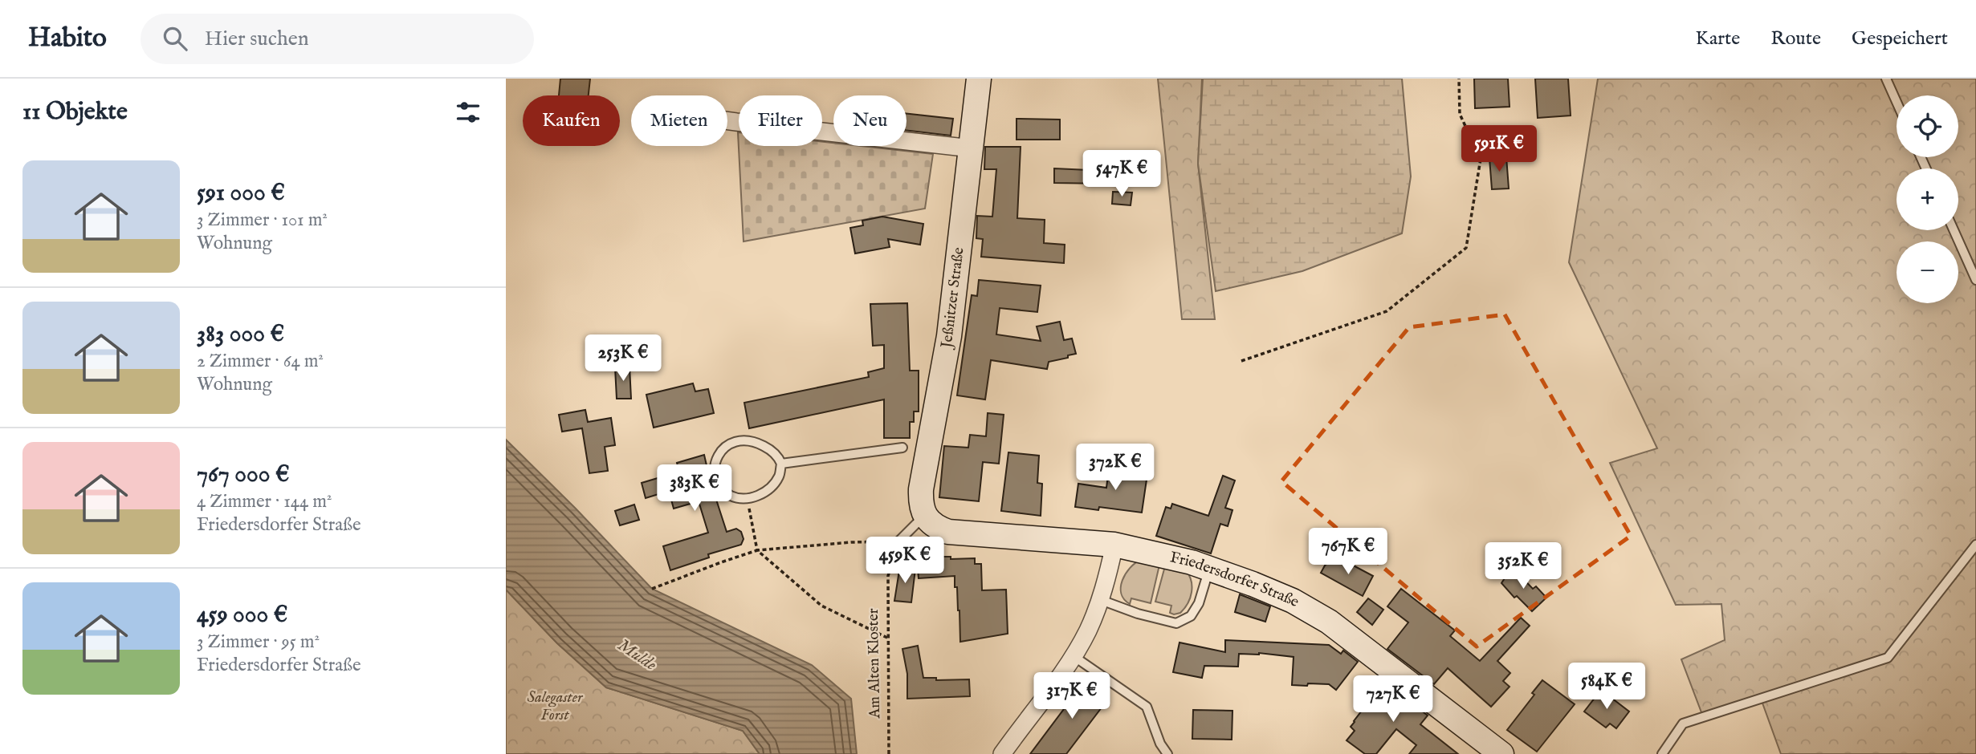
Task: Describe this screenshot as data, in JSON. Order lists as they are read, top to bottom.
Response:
{
  "streets": {
    "main road": ["Jeßnitzer Straße", "Friedersdorfer Straße"],
    "path": ["Am Alten Kloster"]
  },
  "crossings": [
    ["Jeßnitzer Straße", "Friedersdorfer Straße"]
  ],
  "water": ["Mulde"],
  "parks": ["Salegaster Forst"],
  "page": {
    "header": "Habito",
    "search": "Hier suchen",
    "nav": ["Karte", "Route", "Gespeichert"],
    "heading": "11 Objekte",
    "map_buttons": ["+", "−"],
    "chip": [
      "Kaufen",
      "Mieten",
      "Filter",
      "Neu"
    ],
    "price": [
      "591K €",
      "547K €",
      "253K €",
      "372K €",
      "383K €",
      "767K €",
      "459K €",
      "352K €",
      "584K €",
      "317K €",
      "727K €"
    ],
    "list": [
      {
        "name": "591 000 €",
        "note": "3 Zimmer · 101 m² · Wohnung"
      },
      {
        "name": "383 000 €",
        "note": "2 Zimmer · 64 m² · Wohnung"
      },
      {
        "name": "767 000 €",
        "note": "4 Zimmer · 144 m² · Friedersdorfer Straße"
      },
      {
        "name": "459 000 €",
        "note": "3 Zimmer · 95 m² · Friedersdorfer Straße"
      }
    ]
  }
}
